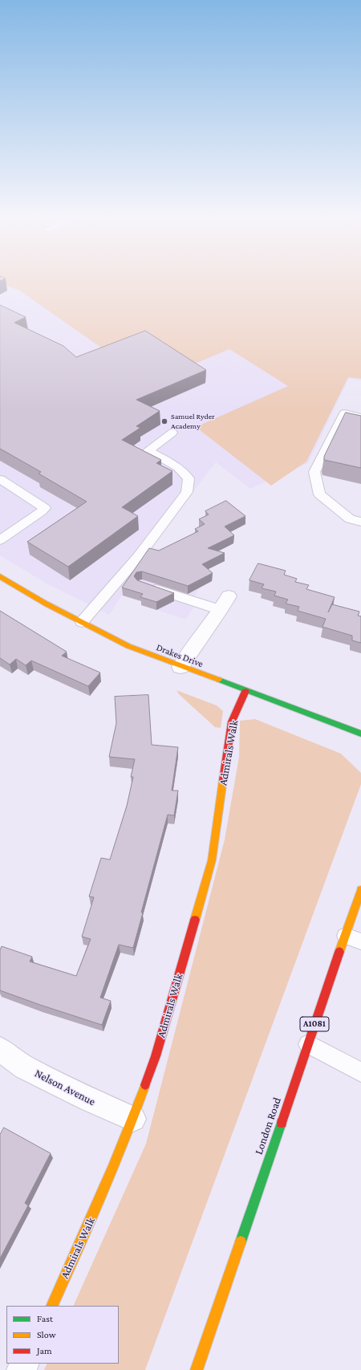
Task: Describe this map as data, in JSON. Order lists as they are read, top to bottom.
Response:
{
  "streets": {
    "street": [
      "Drakes Drive",
      "Admirals Walk",
      "A1081",
      "Nelson Avenue",
      "London Road"
    ]
  },
  "crossings": [
    ["Drakes Drive", "Admirals Walk"],
    ["Admirals Walk", "Nelson Avenue"]
  ],
  "places": ["Samuel Ryder Academy"],
  "legend": ["Fast", "Slow", "Jam"]
}
